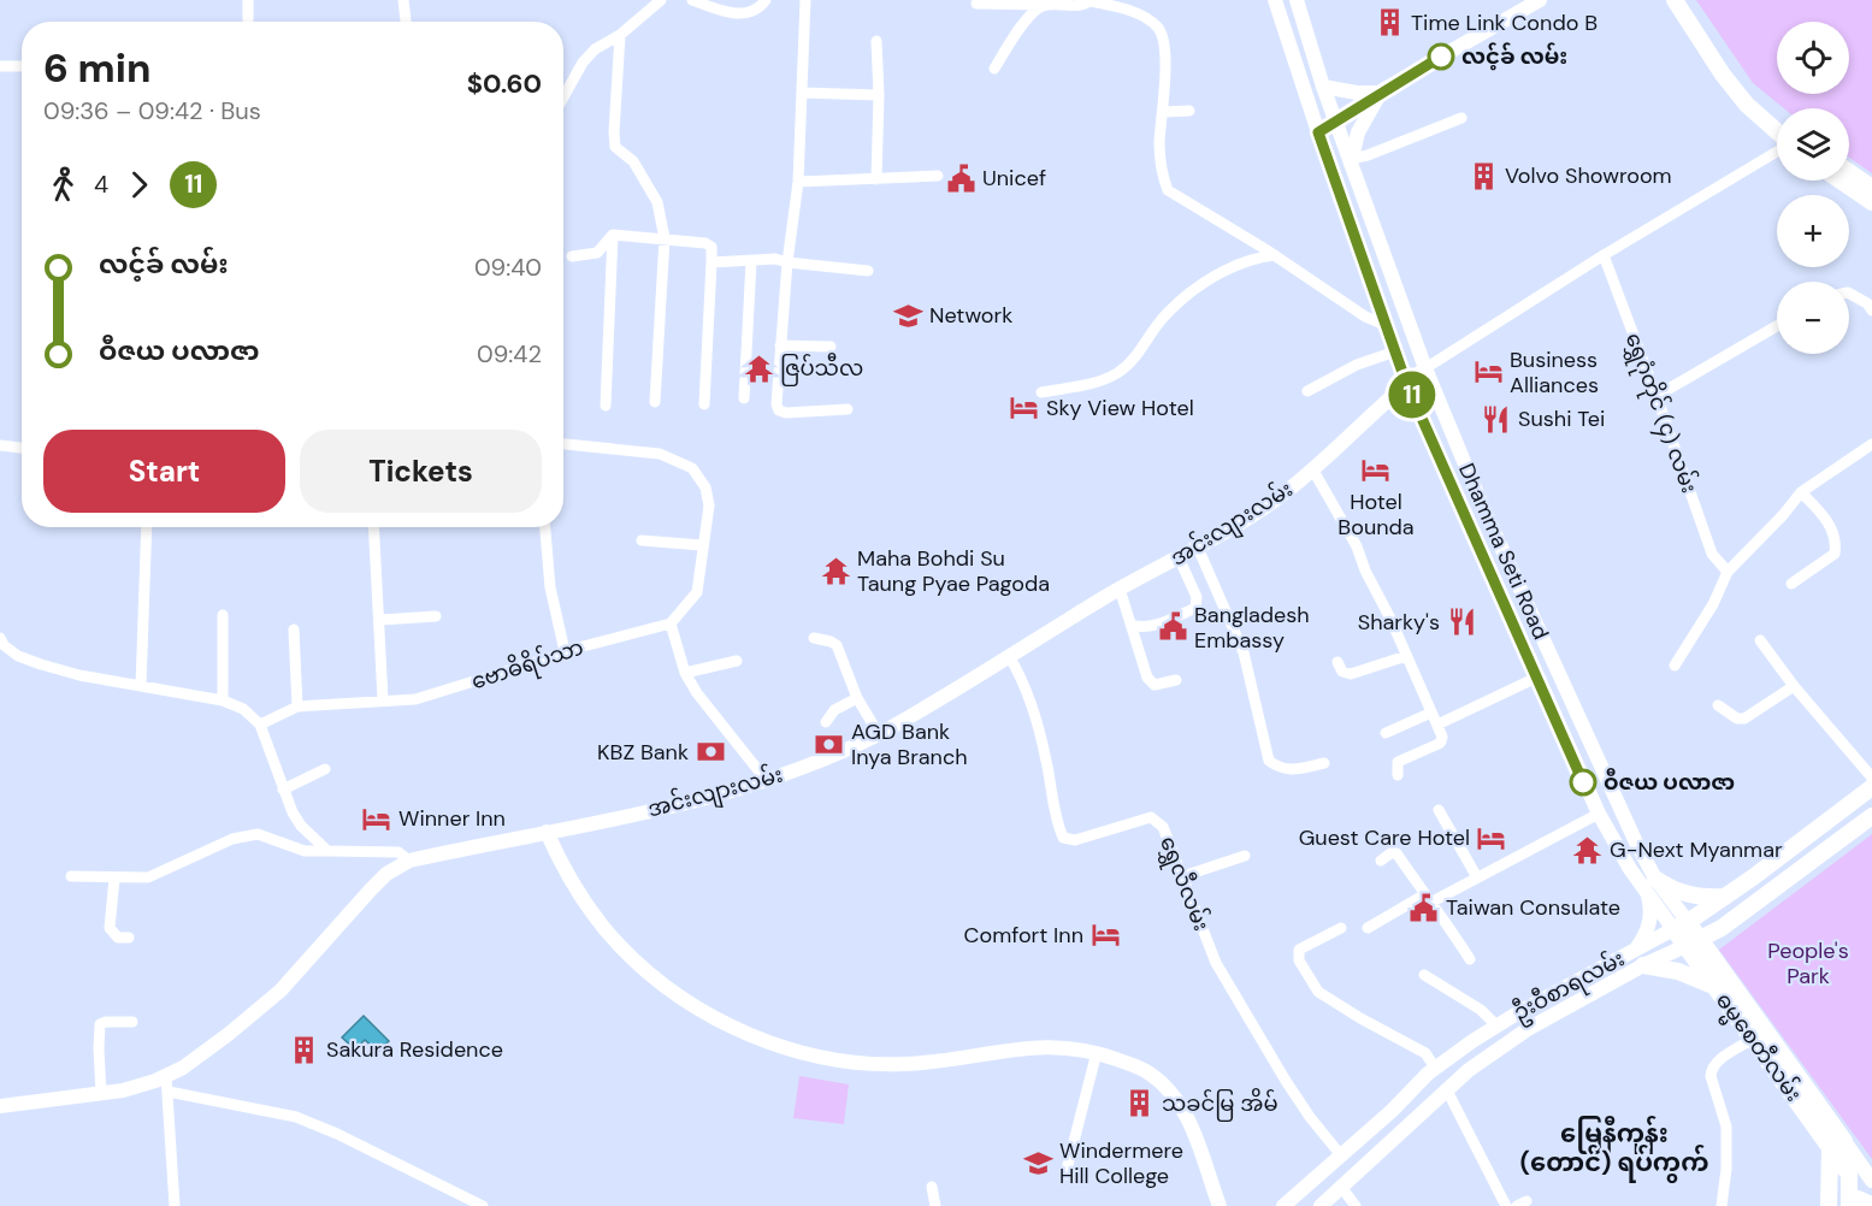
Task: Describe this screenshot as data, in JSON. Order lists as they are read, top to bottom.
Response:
{
  "streets": {
    "main road": [
      "အင်းလျားလမ်း",
      "Dhamma Seti Road",
      "ဦးဝီစာရလမ်း",
      "ဓမ္မစေတီလမ်း"
    ],
    "street": ["ရွှေဂုံတိုင် (၄) လမ်း", "ဗောဓိရိပ်သာ", "ရွှေလီလမ်း"]
  },
  "crossings": [
    ["အင်းလျားလမ်း", "Dhamma Seti Road"],
    ["အင်းလျားလမ်း", "ရွှေလီလမ်း"],
    ["Dhamma Seti Road", "ဦးဝီစာရလမ်း"],
    ["Dhamma Seti Road", "ဓမ္မစေတီလမ်း"],
    ["ရွှေလီလမ်း", "ဦးဝီစာရလမ်း"],
    ["ဦးဝီစာရလမ်း", "ဓမ္မစေတီလမ်း"]
  ],
  "districts": ["မြေနီကုန်း (တောင်) ရပ်ကွက်"],
  "parks": ["People's Park"],
  "places": {
    "building": [
      "Time Link Condo B",
      "Volvo Showroom",
      "Sakura Residence",
      "သခင်မြ အိမ်"
    ],
    "other": ["လင့်ခ် လမ်း", "ဝီဇယ ပလာဇာ"],
    "public building": ["Unicef", "Bangladesh Embassy", "Taiwan Consulate"],
    "school or university": ["Network", "Windermere Hill College"],
    "temple": ["ဇြပ်သီလ", "Maha Bohdi Su Taung Pyae Pagoda", "G-Next Myanmar"],
    "hotel": [
      "Business Alliances",
      "Sky View Hotel",
      "Hotel Bounda",
      "Winner Inn",
      "Guest Care Hotel",
      "Comfort Inn"
    ],
    "restaurant": ["Sushi Tei", "Sharky's"],
    "bank": ["AGD Bank Inya Branch", "KBZ Bank"]
  },
  "lines": ["bus line 11"],
  "page": {
    "on_map": "11",
    "map_buttons": ["+", "−"],
    "heading": ["6 min", "09:36 – 09:42 · Bus", "$0.60"],
    "legs": ["4", "11"],
    "list": [
      {
        "name": "လင့်ခ် လမ်း",
        "value": "09:40"
      },
      {
        "name": "ဝီဇယ ပလာဇာ",
        "value": "09:42"
      }
    ],
    "buttons": ["Start", "Tickets"]
  }
}
